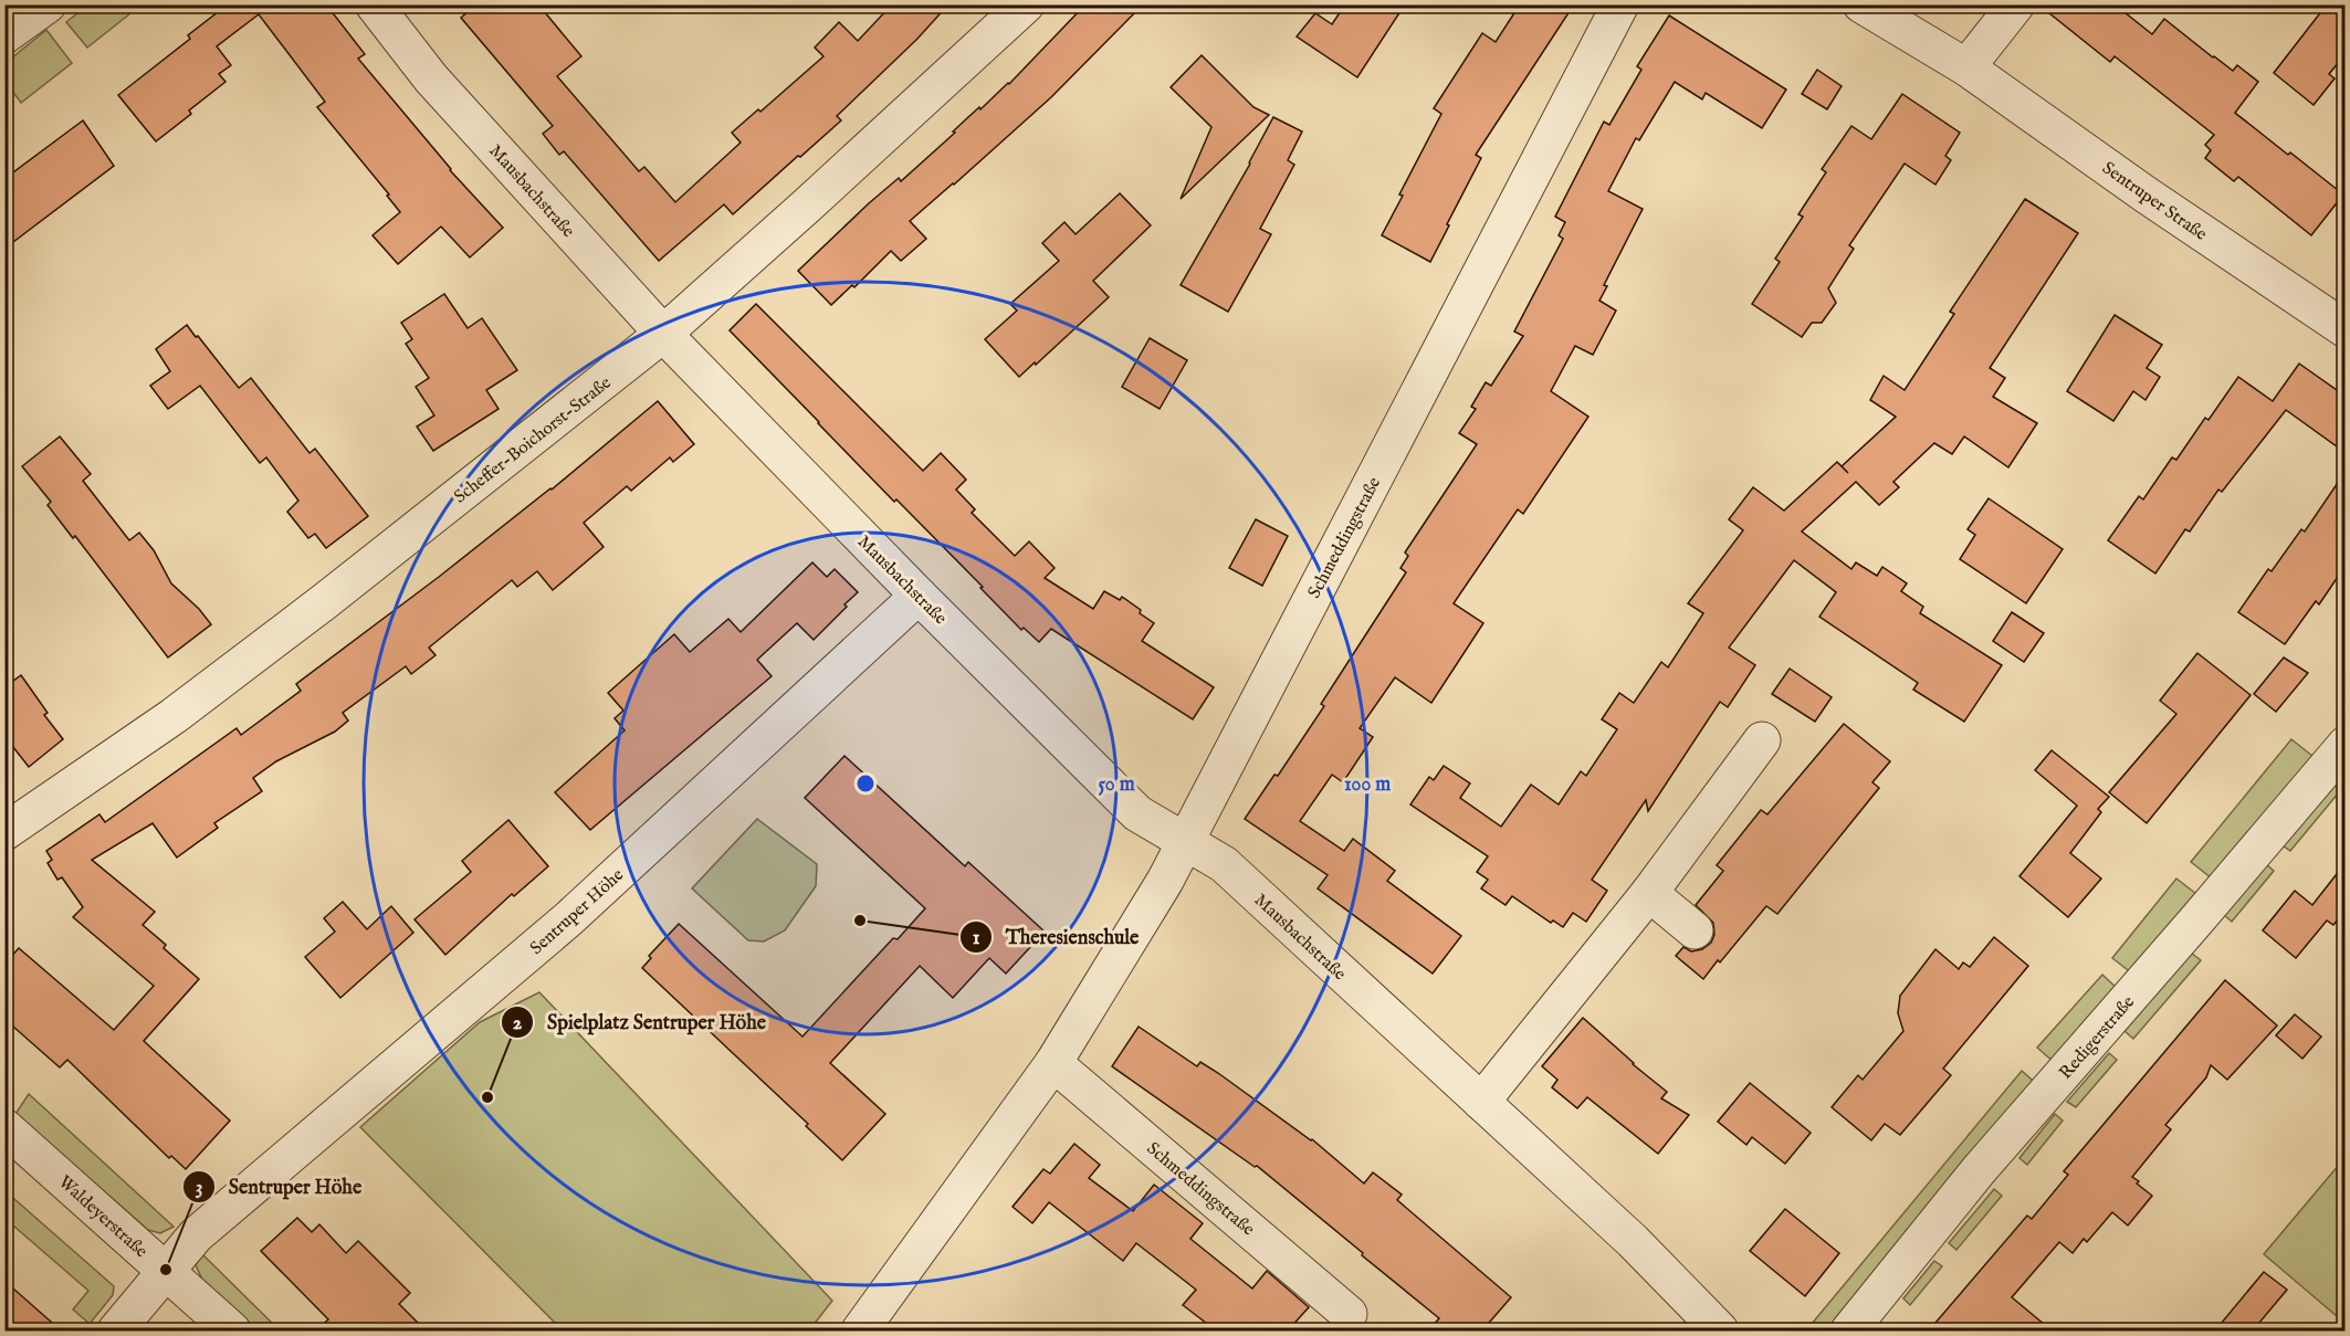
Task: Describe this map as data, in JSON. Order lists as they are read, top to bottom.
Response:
{
  "streets": {
    "street": [
      "Mausbachstraße",
      "Sentruper Straße",
      "Scheffer-Boichorst-Straße",
      "Schmeddingstraße",
      "Sentruper Höhe",
      "Redigerstraße",
      "Waldeyerstraße"
    ]
  },
  "crossings": [
    ["Mausbachstraße", "Scheffer-Boichorst-Straße"],
    ["Mausbachstraße", "Schmeddingstraße"],
    ["Mausbachstraße", "Sentruper Höhe"],
    ["Sentruper Höhe", "Waldeyerstraße"]
  ],
  "places": ["Theresienschule", "Spielplatz Sentruper Höhe", "Sentruper Höhe"],
  "rings": ["50 m", "100 m"]
}
